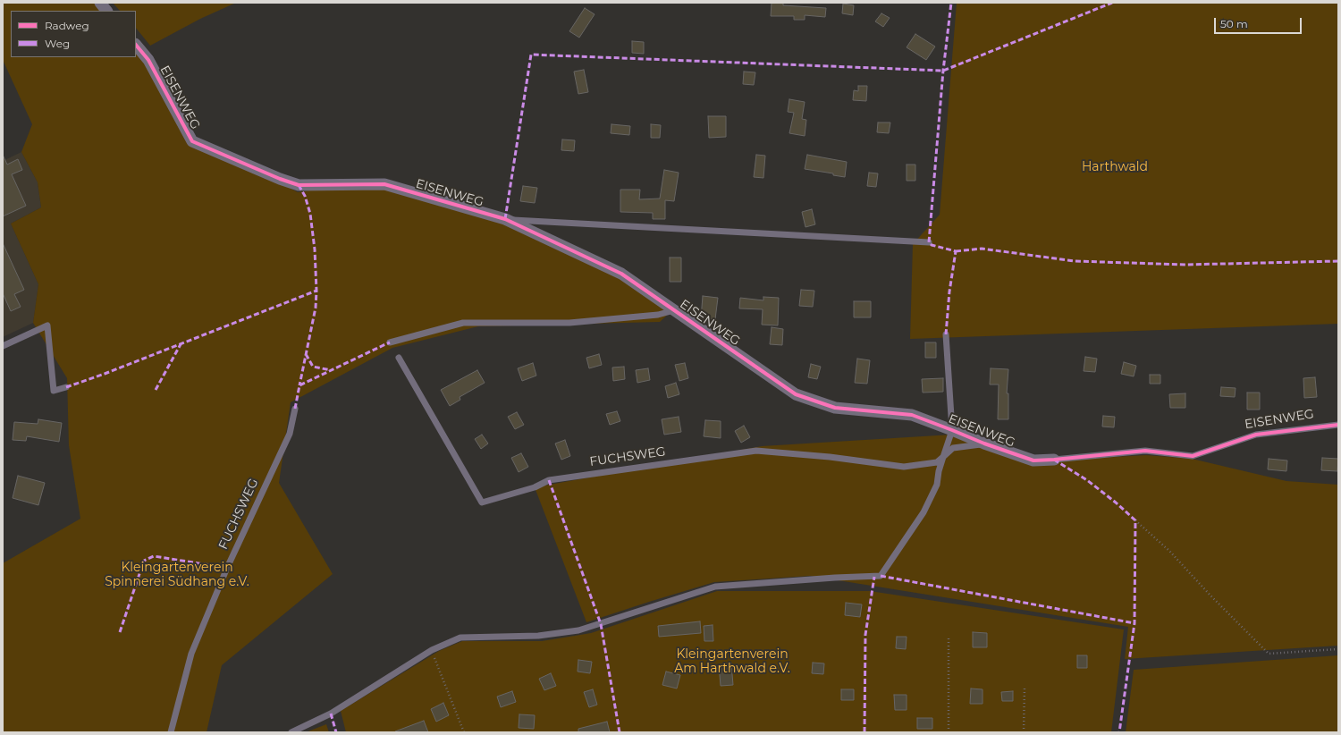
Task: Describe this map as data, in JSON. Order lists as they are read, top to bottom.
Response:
{
  "streets": {
    "street": ["EISENWEG"],
    "lane": ["FUCHSWEG"]
  },
  "parks": ["Harthwald", "Kleingartenverein Spinnerei Südhang e.V.", "Kleingartenverein Am Harthwald e.V."],
  "legend": ["Radweg", "Weg"],
  "scale_bar": "50 m"
}
